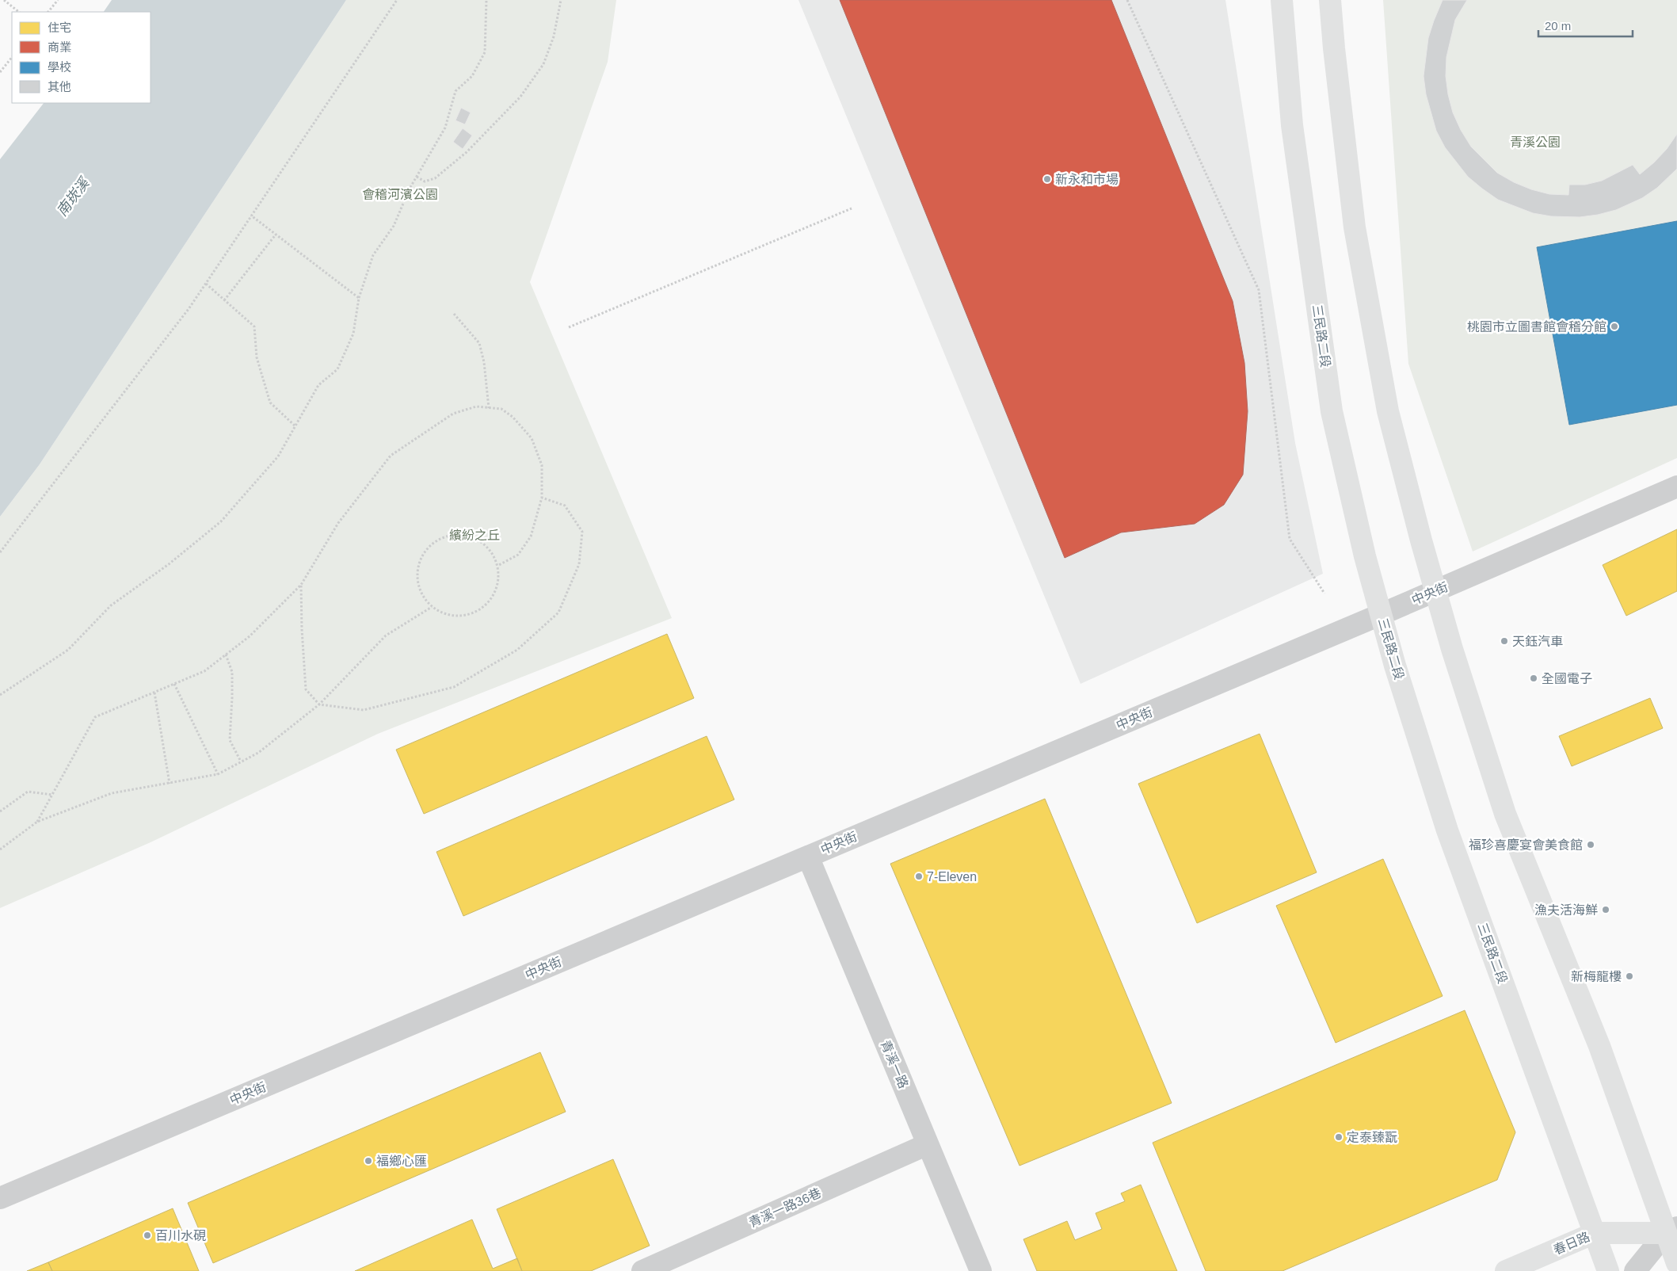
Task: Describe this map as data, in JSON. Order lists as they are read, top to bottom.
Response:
{
  "streets": {
    "main road": ["三民路二段", "春日路"],
    "street": ["中央街", "青溪一路", "青溪一路36巷"]
  },
  "crossings": [
    ["三民路二段", "中央街"],
    ["三民路二段", "春日路"],
    ["中央街", "青溪一路"],
    ["青溪一路", "青溪一路36巷"]
  ],
  "water": ["南崁溪"],
  "parks": ["青溪公園", "會稽河濱公園", "繽紛之丘"],
  "places": [
    "新永和市場",
    "桃園市立圖書館會稽分館",
    "天鈺汽車",
    "全國電子",
    "福珍喜慶宴會美食館",
    "7-Eleven",
    "漁夫活海鮮",
    "新梅龍樓",
    "定泰臻翫",
    "福鄉心匯",
    "百川水硯"
  ],
  "legend": [
    "住宅",
    "商業",
    "學校",
    "其他"
  ],
  "scale_bar": "20 m"
}
